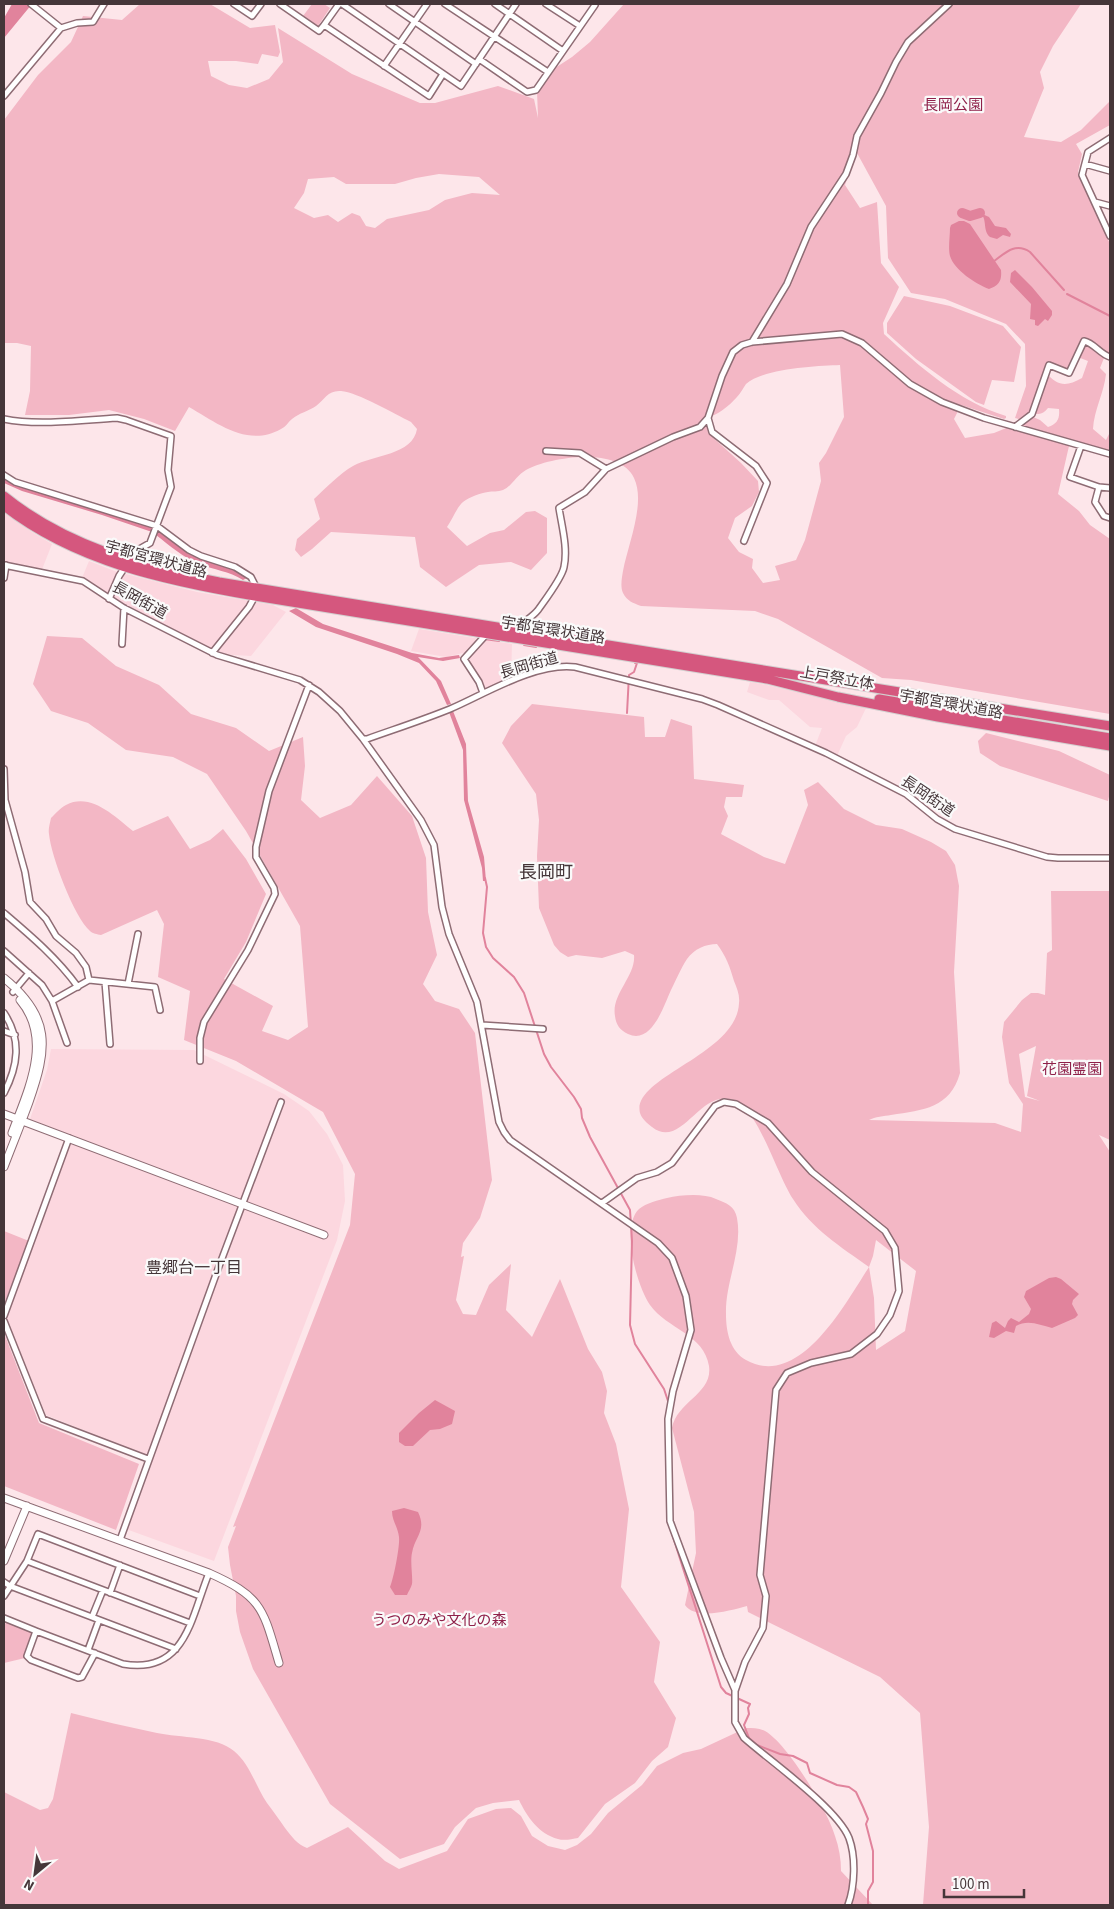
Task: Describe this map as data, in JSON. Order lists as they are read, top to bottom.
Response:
{
  "streets": {
    "highway": ["宇都宮環状道路", "上戸祭立体"],
    "street": ["長岡街道"]
  },
  "crossings": [
    ["宇都宮環状道路", "上戸祭立体"]
  ],
  "districts": ["長岡町", "豊郷台一丁目"],
  "parks": ["長岡公園", "花園霊園", "うつのみや文化の森"],
  "scale_bar": "100 m",
  "north": "bottom left"
}
